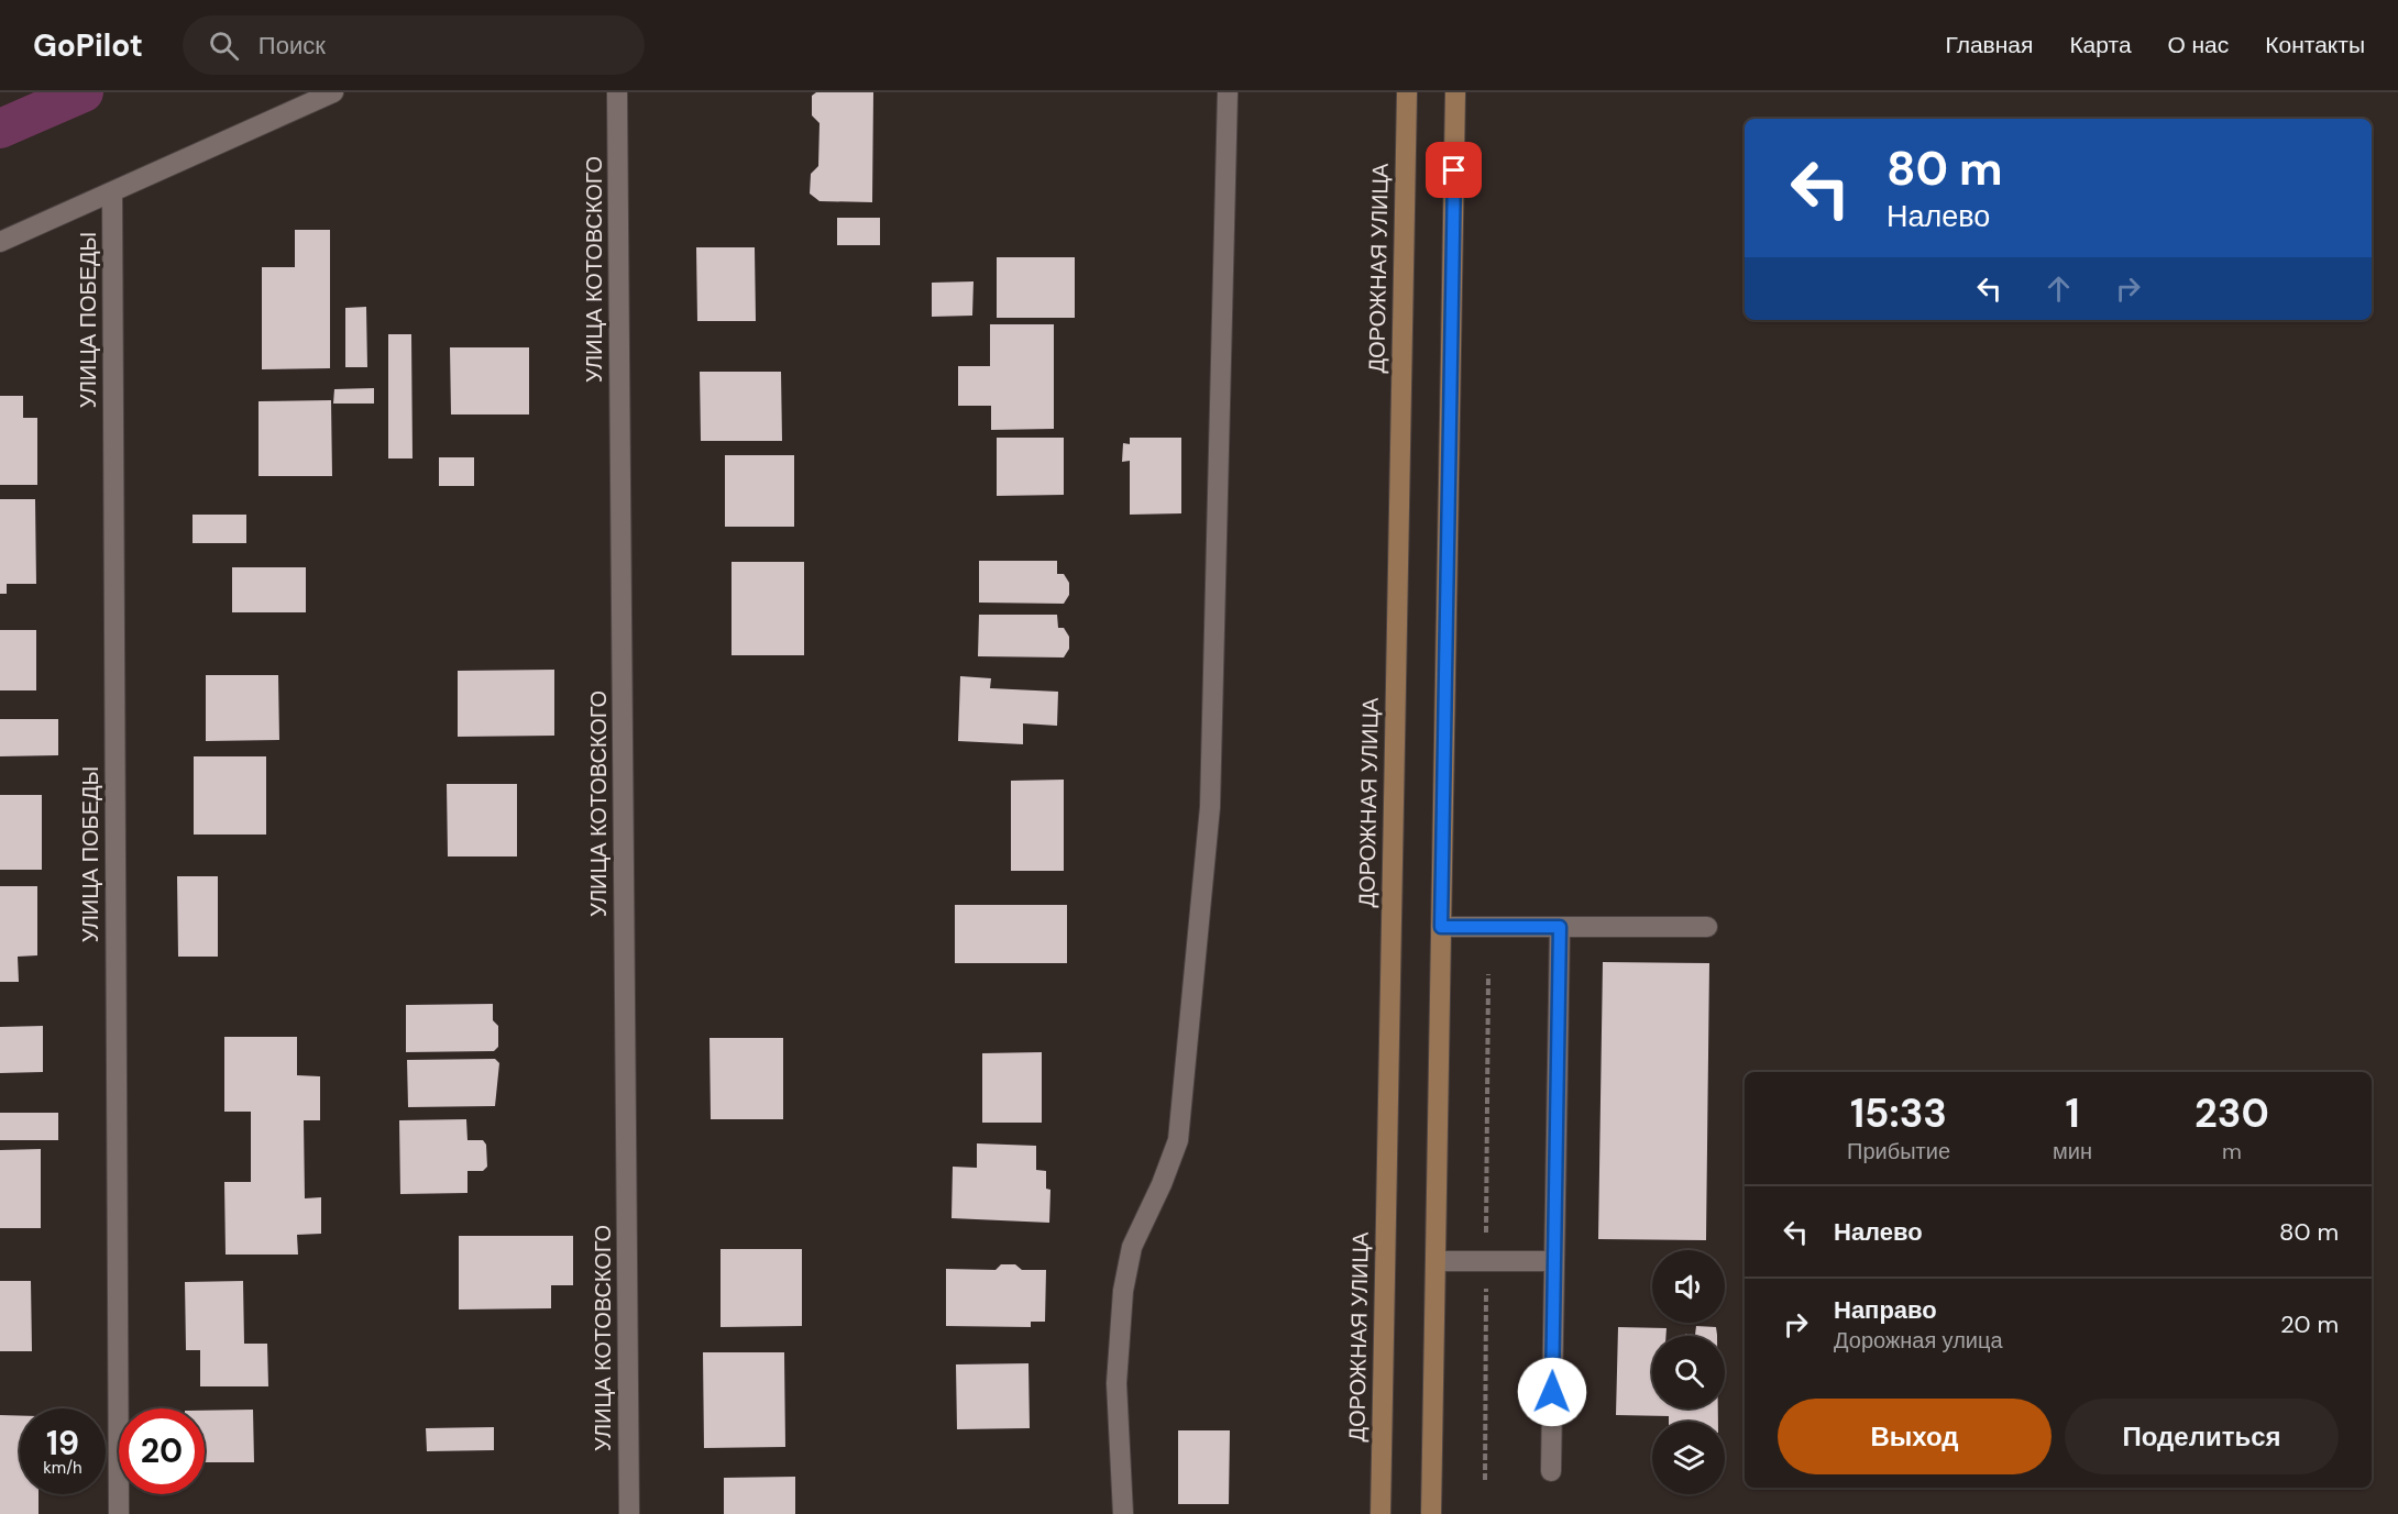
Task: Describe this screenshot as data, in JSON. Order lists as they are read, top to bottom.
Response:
{
  "streets": {
    "main road": ["ДОРОЖНАЯ УЛИЦА"],
    "street": ["УЛИЦА КОТОВСКОГО", "УЛИЦА ПОБЕДЫ"]
  },
  "page": {
    "header": "GoPilot",
    "search": "Поиск",
    "nav": [
      "Главная",
      "Карта",
      "О нас",
      "Контакты"
    ],
    "turn": ["80 m", "Налево"],
    "eta": [
      "15:33",
      "Прибытие",
      "1",
      "мин",
      "230",
      "m"
    ],
    "list": [
      {
        "name": "Налево",
        "value": "80 m"
      },
      {
        "name": "Направо",
        "note": "Дорожная улица",
        "value": "20 m"
      }
    ],
    "buttons": ["Выход", "Поделиться"],
    "speed": "19 km/h",
    "limit": "20"
  }
}
